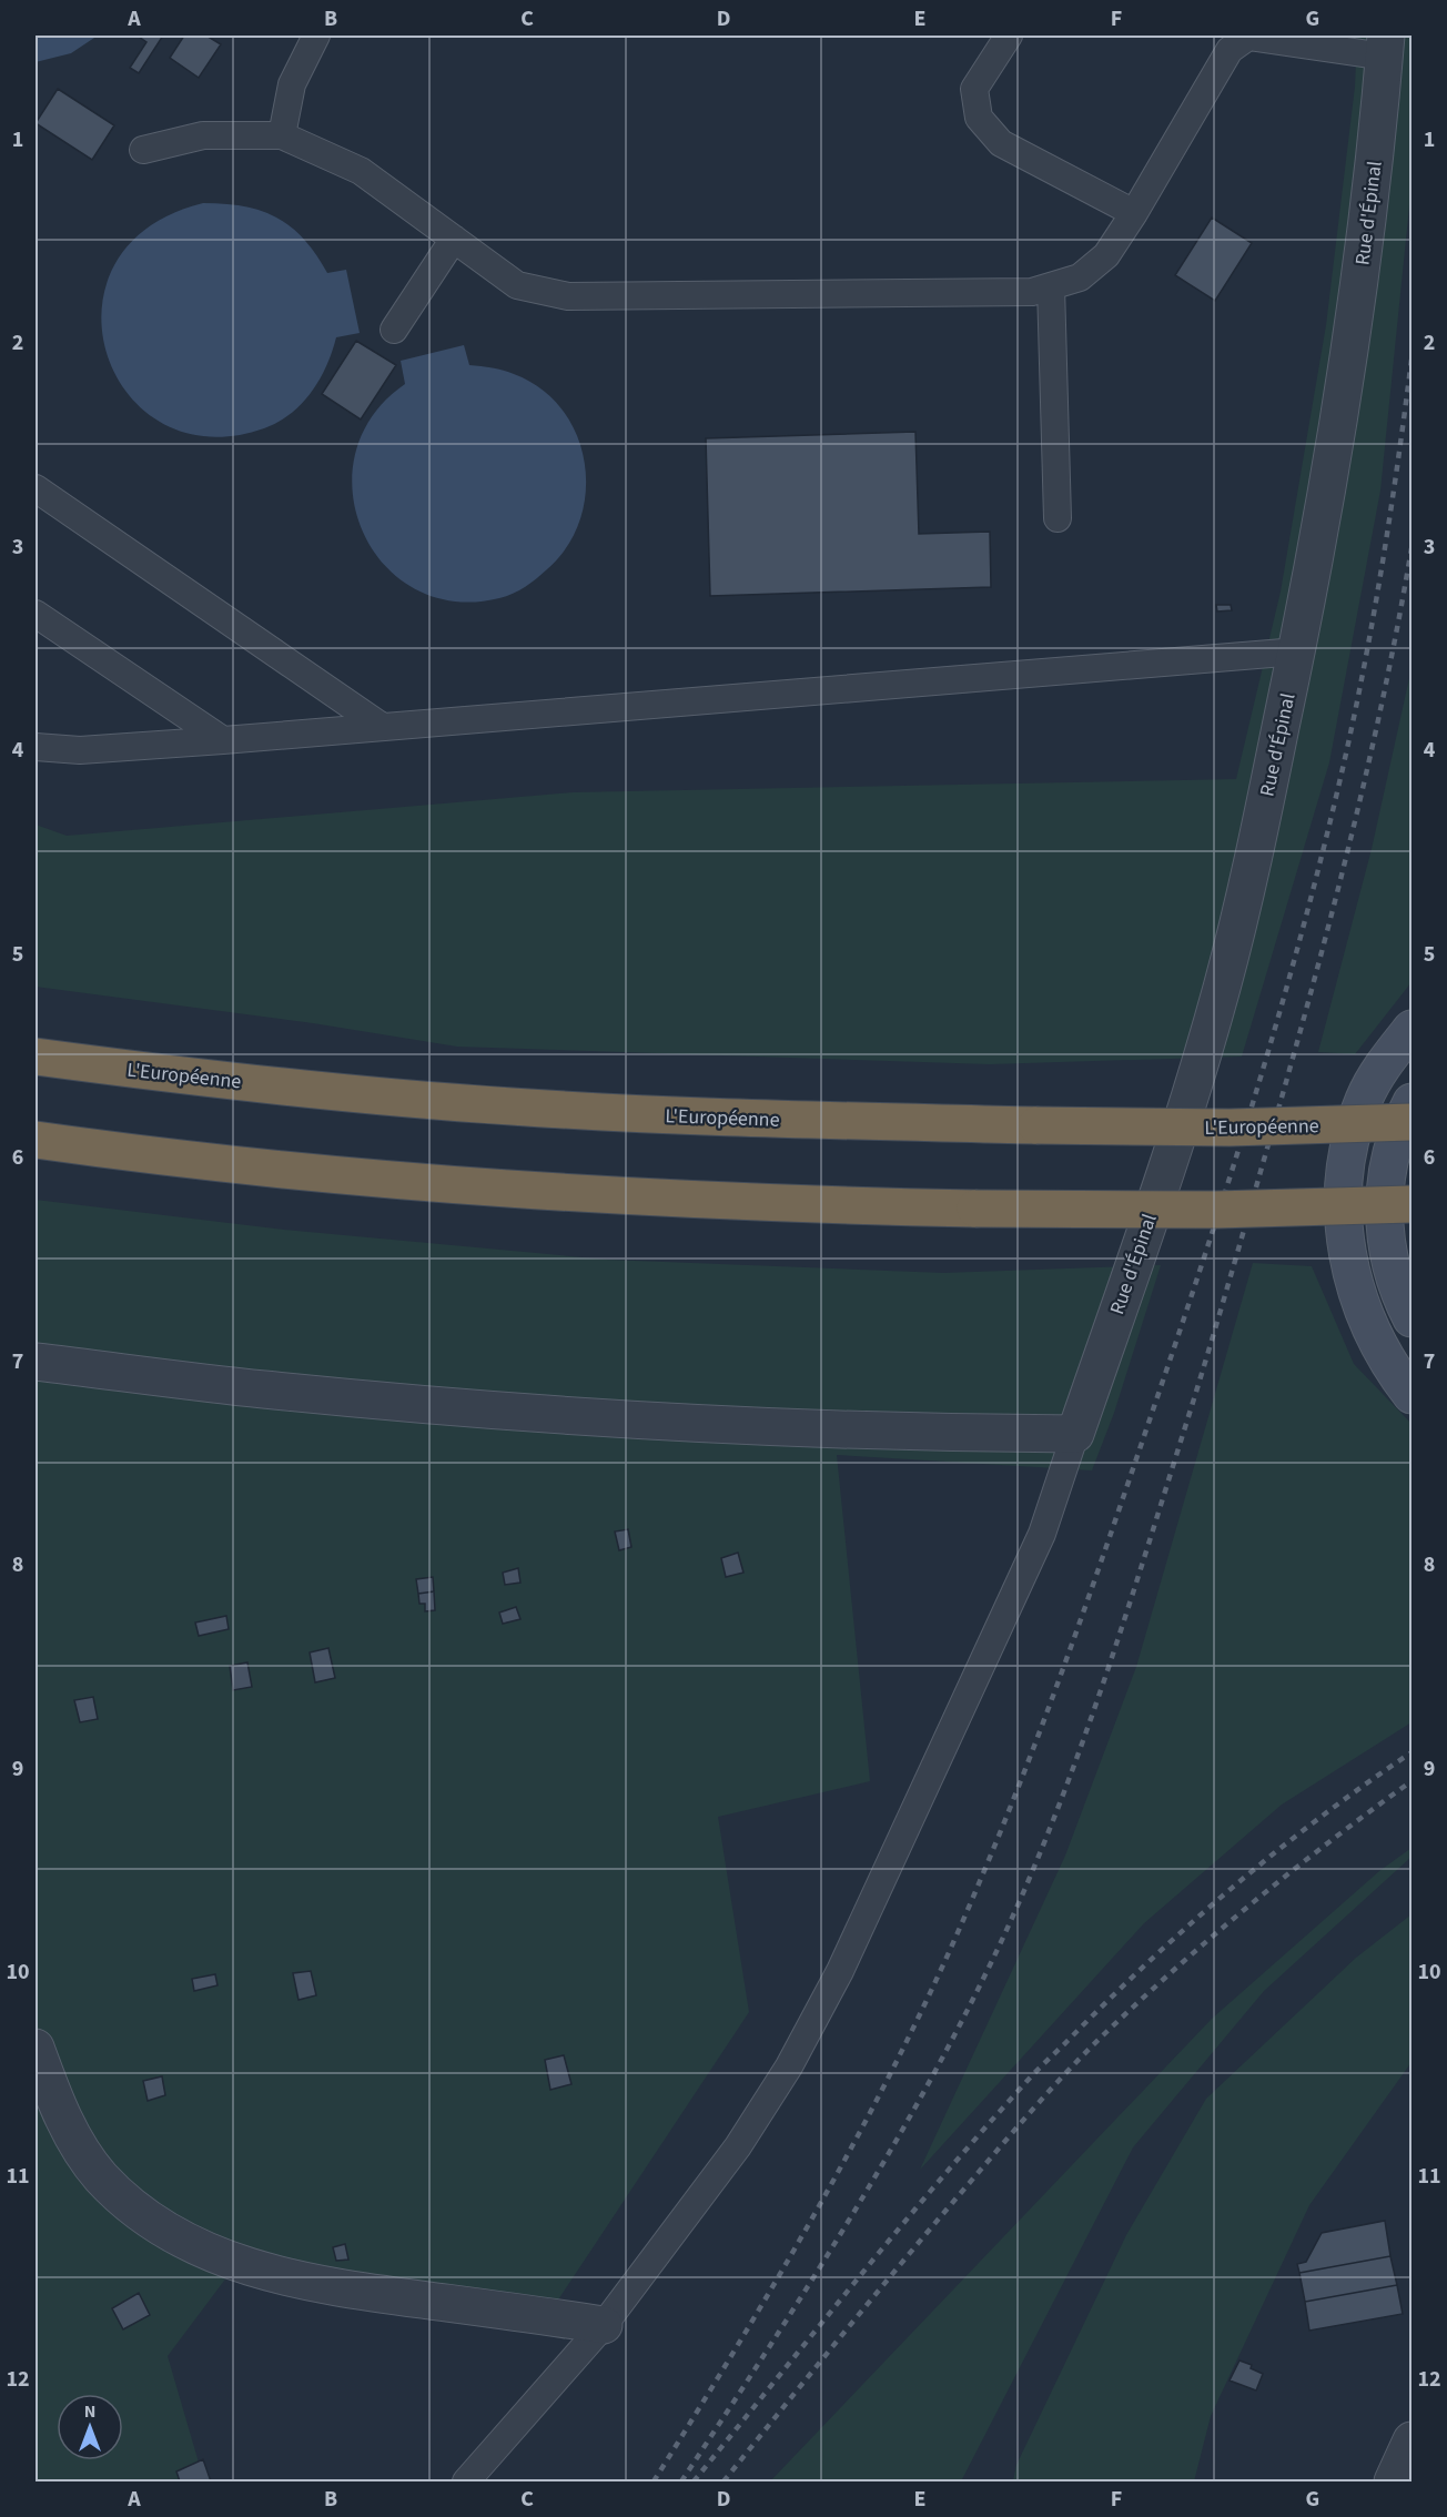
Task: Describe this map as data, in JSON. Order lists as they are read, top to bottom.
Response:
{
  "streets": {
    "highway": ["L'Européenne"],
    "street": ["Rue d'Épinal"]
  },
  "north": "top",
  "grid": {
    "columns": [
      "A",
      "B",
      "C",
      "D",
      "E",
      "F",
      "G"
    ],
    "rows": [
      "1",
      "2",
      "3",
      "4",
      "5",
      "6",
      "7",
      "8",
      "9",
      "10",
      "11",
      "12"
    ]
  }
}
